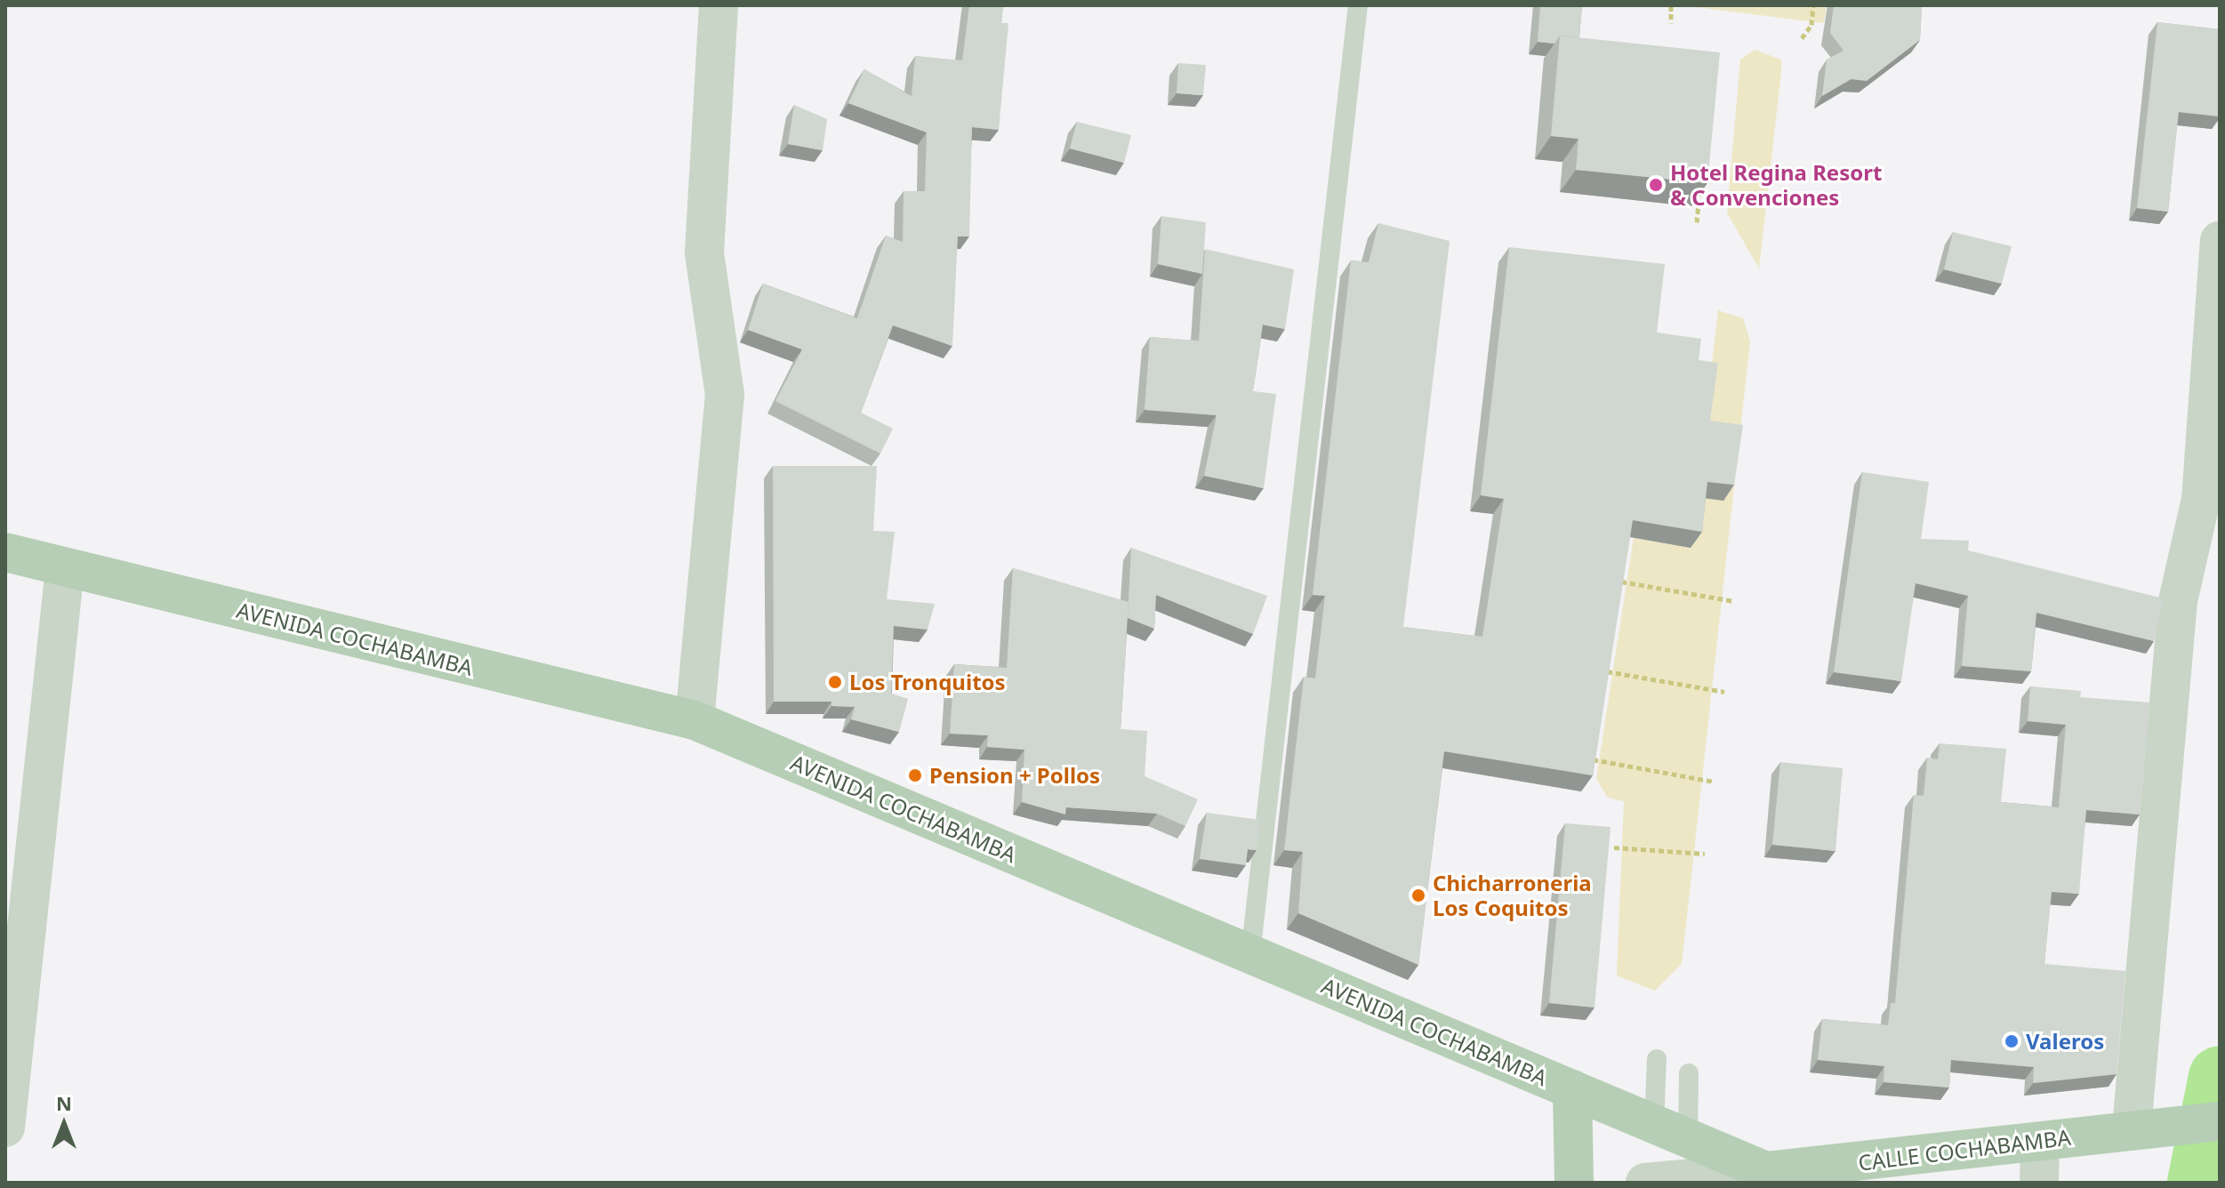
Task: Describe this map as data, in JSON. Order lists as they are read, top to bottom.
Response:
{
  "streets": {
    "main road": ["AVENIDA COCHABAMBA", "CALLE COCHABAMBA"]
  },
  "crossings": [
    ["AVENIDA COCHABAMBA", "CALLE COCHABAMBA"]
  ],
  "places": [
    "Hotel Regina Resort & Convenciones",
    "Los Tronquitos",
    "Pension + Pollos",
    "Chicharroneria Los Coquitos",
    "Valeros"
  ],
  "north": "top"
}
